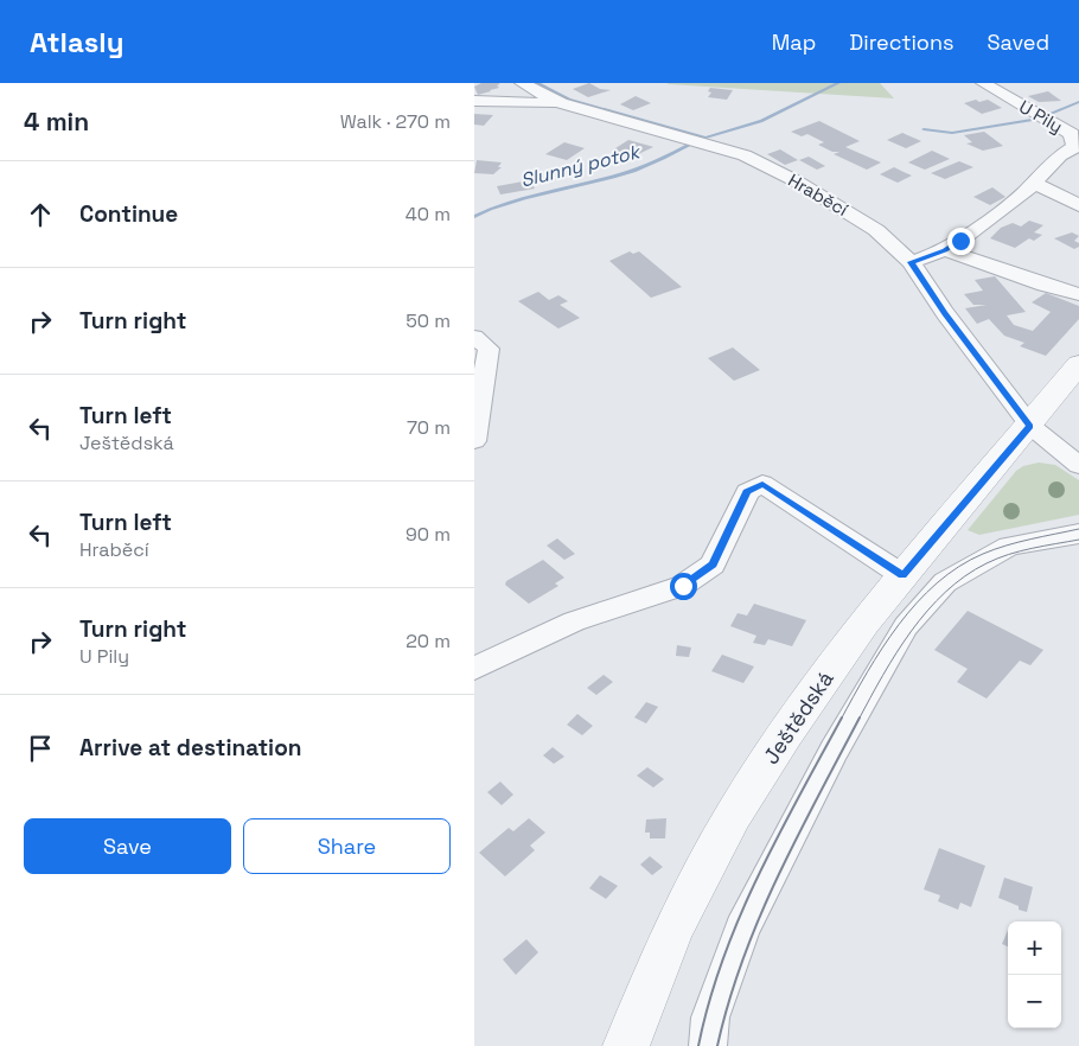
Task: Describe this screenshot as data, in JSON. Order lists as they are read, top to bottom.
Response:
{
  "streets": {
    "street": ["U Pily", "Hraběcí", "Ještědská"]
  },
  "crossings": [
    ["U Pily", "Hraběcí"],
    ["Hraběcí", "Ještědská"]
  ],
  "water": ["Slunný potok"],
  "page": {
    "header": "Atlasly",
    "nav": ["Map", "Directions", "Saved"],
    "heading": ["4 min", "Walk · 270 m"],
    "list": [
      ["Continue", "40 m"],
      ["Turn right", "50 m"],
      ["Turn left", "Ještědská", "70 m"],
      ["Turn left", "Hraběcí", "90 m"],
      ["Turn right", "U Pily", "20 m"],
      "Arrive at destination"
    ],
    "buttons": ["Save", "Share"],
    "map_buttons": ["+", "−"]
  }
}
